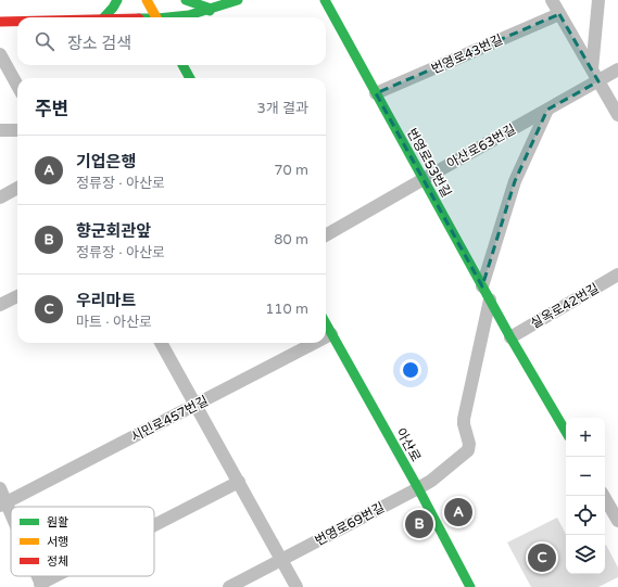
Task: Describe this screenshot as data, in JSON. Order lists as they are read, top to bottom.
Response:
{
  "streets": {
    "street": [
      "번영로43번길",
      "아산로63번길",
      "번영로53번길",
      "실옥로42번길",
      "시민로457번길",
      "아산로",
      "번영로69번길"
    ]
  },
  "crossings": [
    ["번영로43번길", "번영로53번길"],
    ["아산로63번길", "번영로53번길"],
    ["번영로53번길", "실옥로42번길"],
    ["번영로53번길", "번영로69번길"],
    ["시민로457번길", "아산로"],
    ["아산로", "번영로69번길"]
  ],
  "legend": ["원활", "서행", "정체"],
  "page": {
    "search": "장소 검색",
    "heading": ["주변", "3개 결과"],
    "list": [
      {
        "mark": "A",
        "name": "기업은행",
        "note": "정류장 · 아산로",
        "value": "70 m"
      },
      {
        "mark": "B",
        "name": "향군회관앞",
        "note": "정류장 · 아산로",
        "value": "80 m"
      },
      {
        "mark": "C",
        "name": "우리마트",
        "note": "마트 · 아산로",
        "value": "110 m"
      }
    ],
    "map_buttons": ["+", "−"],
    "pins": ["A", "B", "C"]
  }
}
